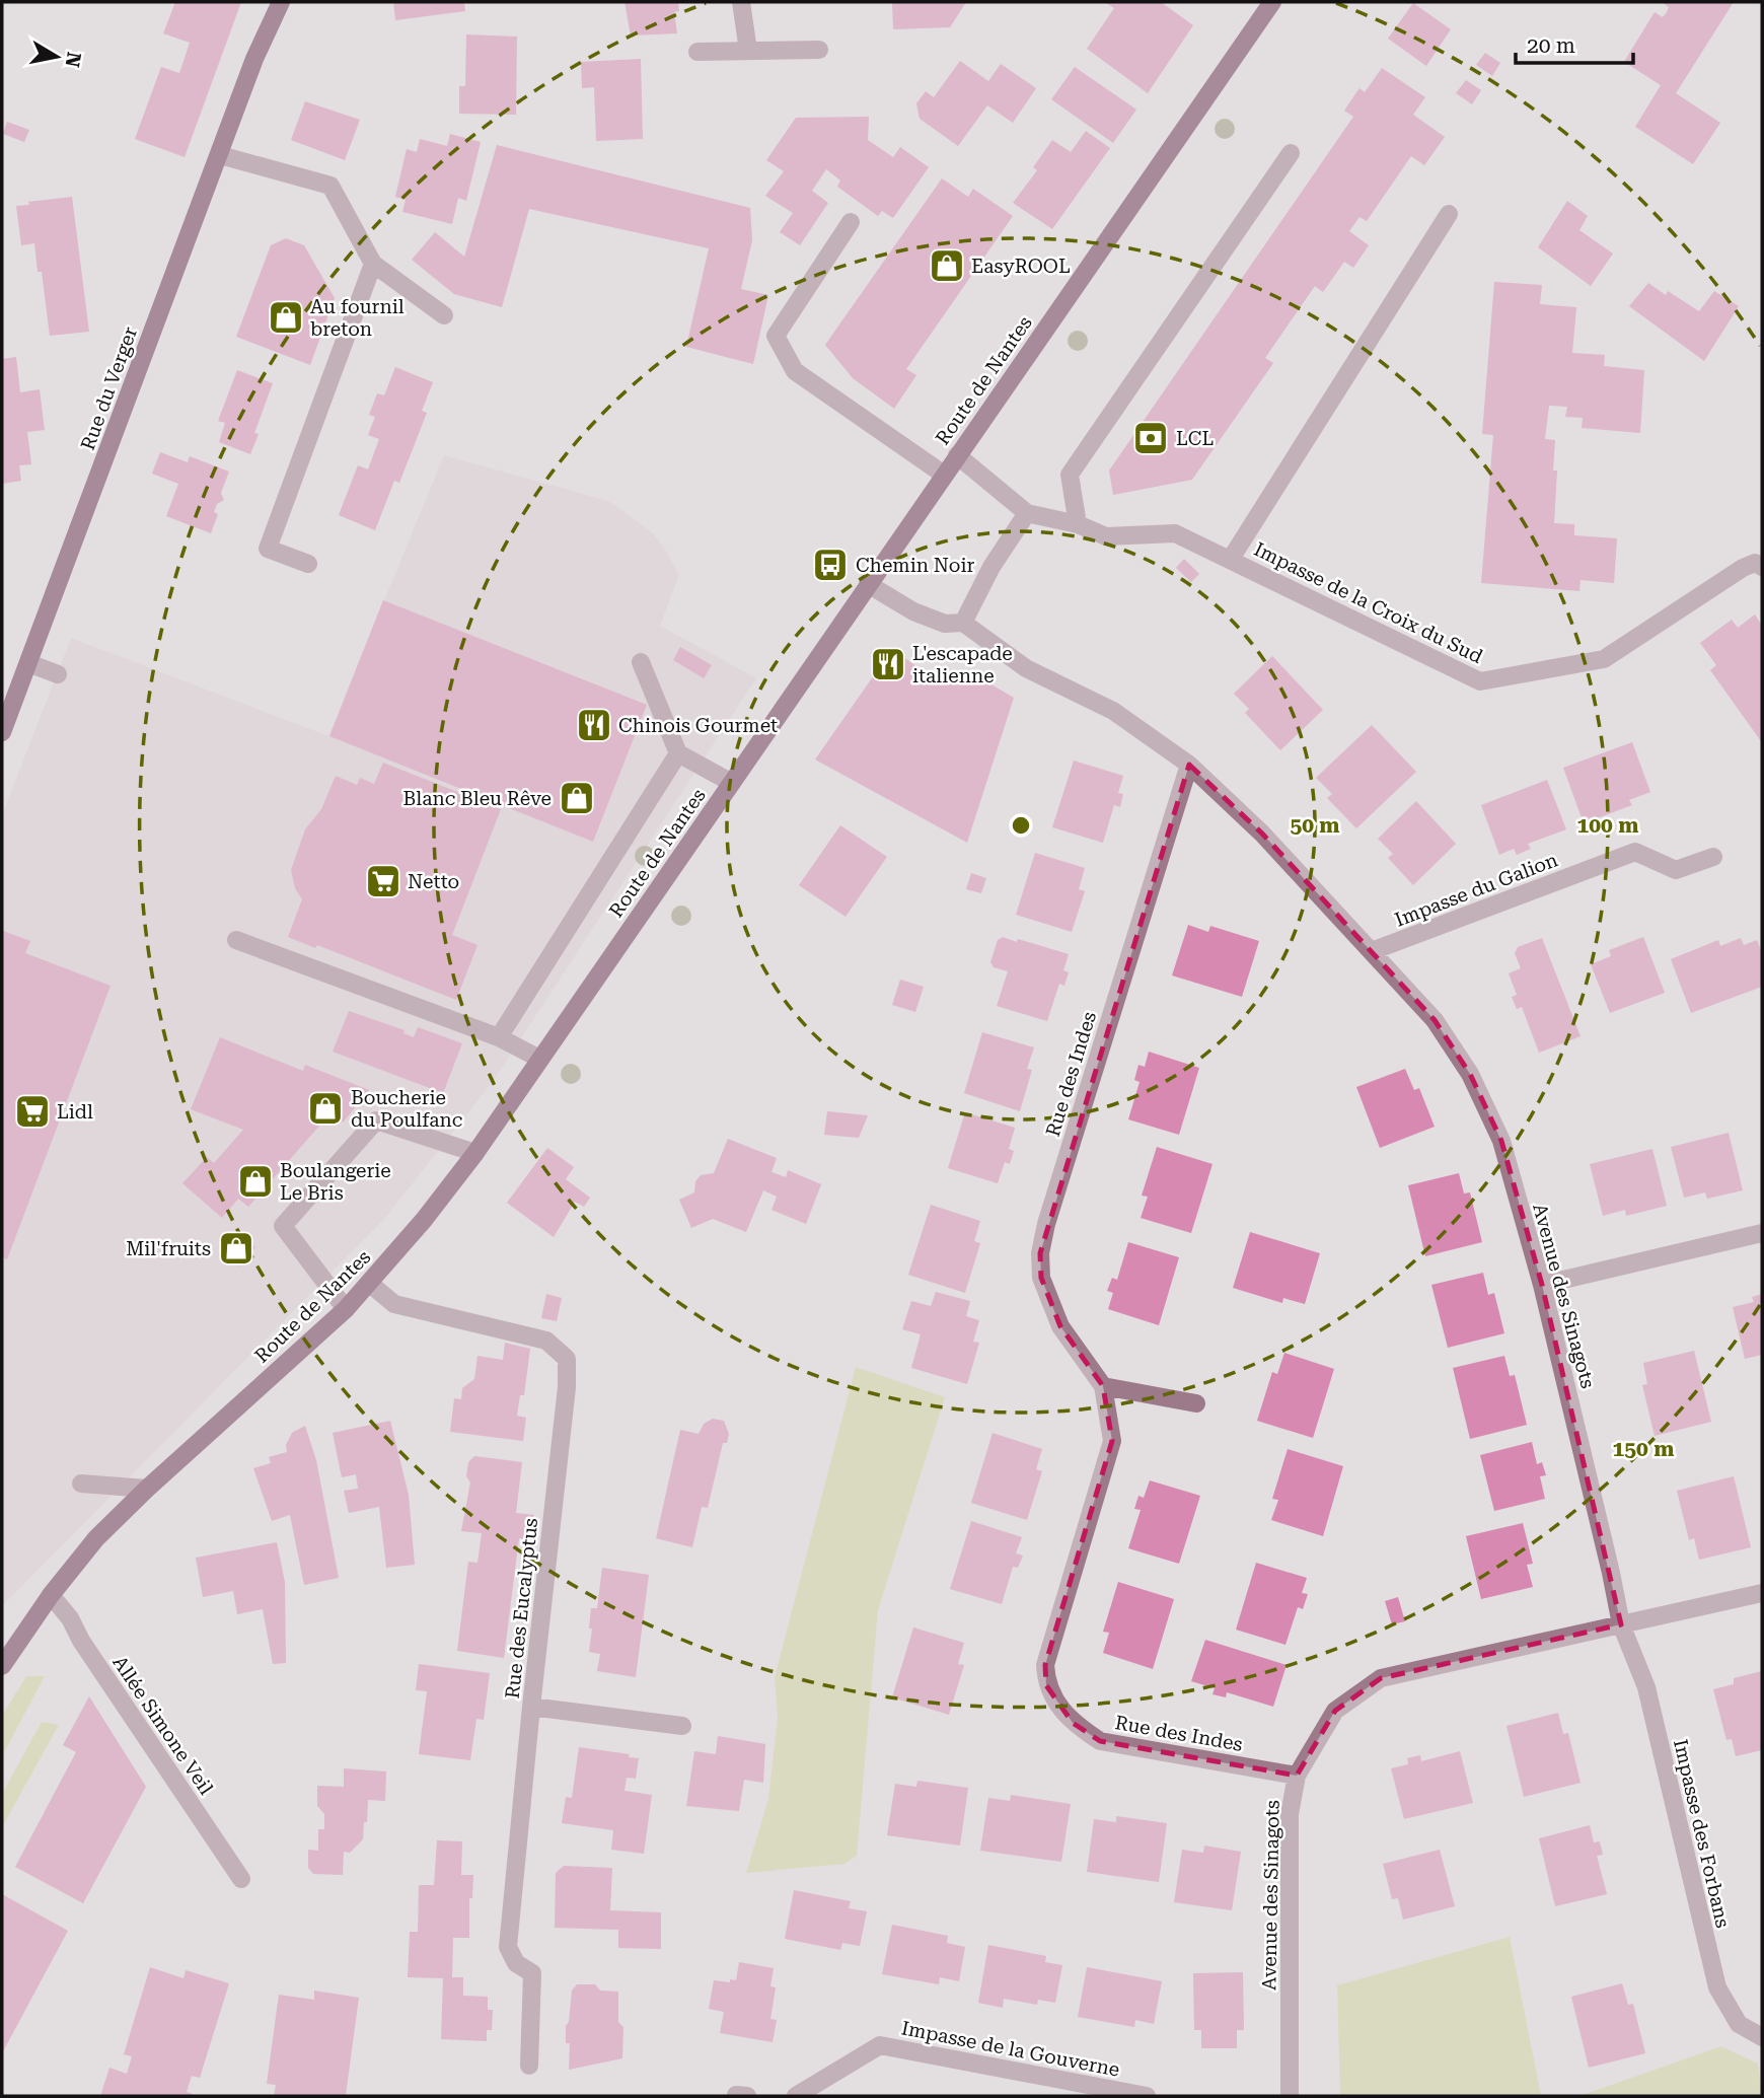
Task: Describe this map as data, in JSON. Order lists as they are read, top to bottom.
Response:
{
  "streets": {
    "main road": ["Route de Nantes", "Rue du Verger"],
    "street": [
      "Impasse de la Croix du Sud",
      "Impasse du Galion",
      "Rue des Indes",
      "Avenue des Sinagots",
      "Rue des Eucalyptus",
      "Allée Simone Veil",
      "Impasse des Forbans",
      "Impasse de la Gouverne"
    ]
  },
  "crossings": [
    ["Route de Nantes", "Impasse de la Croix du Sud"],
    ["Route de Nantes", "Avenue des Sinagots"],
    ["Route de Nantes", "Rue des Eucalyptus"],
    ["Route de Nantes", "Allée Simone Veil"],
    ["Impasse du Galion", "Avenue des Sinagots"],
    ["Rue des Indes", "Avenue des Sinagots"],
    ["Avenue des Sinagots", "Impasse des Forbans"]
  ],
  "places": {
    "shop": [
      "EasyROOL",
      "Au fournil breton",
      "Blanc Bleu Rêve",
      "Boucherie du Poulfanc",
      "Boulangerie Le Bris",
      "Mil'fruits"
    ],
    "bank": ["LCL"],
    "bus stop": ["Chemin Noir"],
    "restaurant": ["L'escapade italienne", "Chinois Gourmet"],
    "supermarket": ["Netto", "Lidl"]
  },
  "scale_bar": "20 m",
  "north": "right",
  "rings": ["50 m", "100 m", "150 m"]
}
